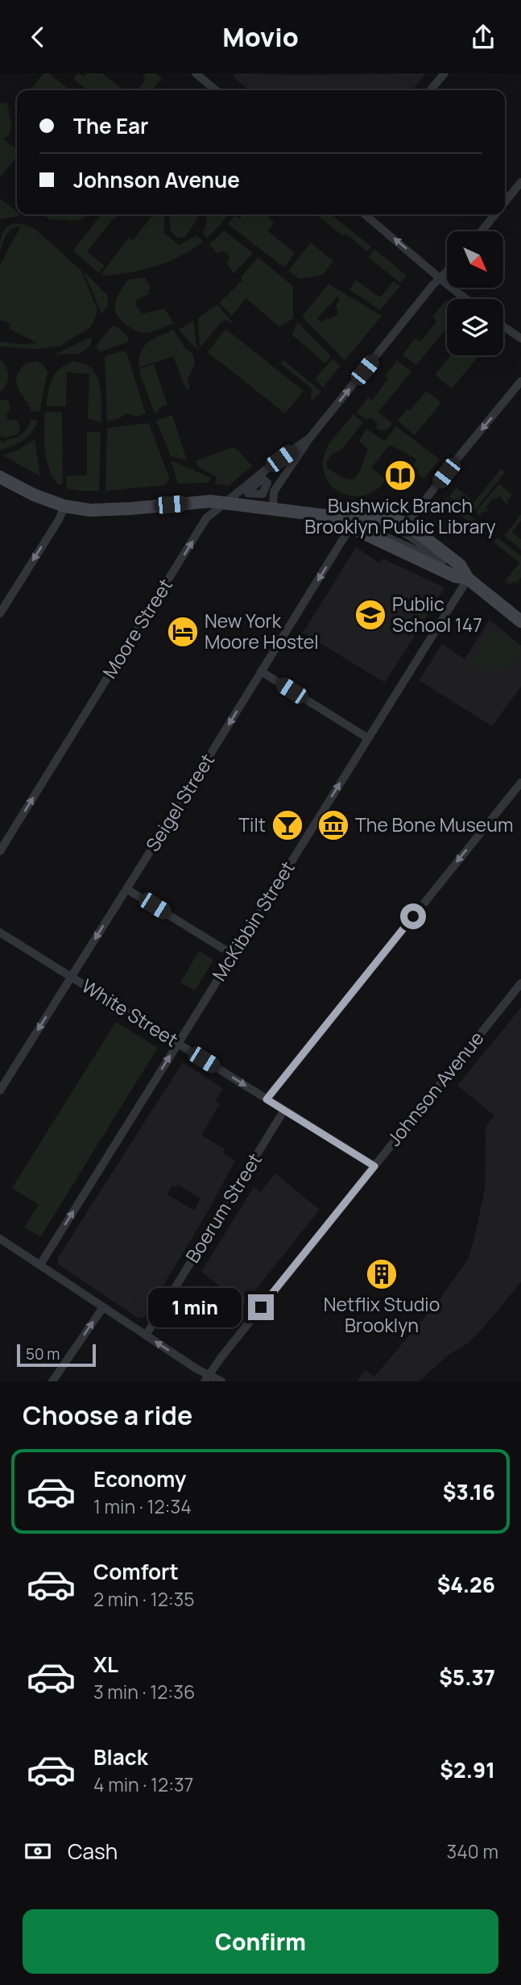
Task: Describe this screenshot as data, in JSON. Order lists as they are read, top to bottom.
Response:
{
  "streets": {
    "street": [
      "Moore Street",
      "Seigel Street",
      "McKibbin Street",
      "White Street",
      "Johnson Avenue",
      "Boerum Street"
    ]
  },
  "crossings": [
    ["Seigel Street", "White Street"],
    ["McKibbin Street", "White Street"],
    ["White Street", "Johnson Avenue"],
    ["White Street", "Boerum Street"]
  ],
  "one_way": ["Moore Street", "Seigel Street", "McKibbin Street"],
  "places": {
    "library": ["Bushwick Branch Brooklyn Public Library"],
    "school or university": ["Public School 147"],
    "hotel": ["New York Moore Hostel"],
    "bar": ["Tilt"],
    "museum": ["The Bone Museum"],
    "building": ["Netflix Studio Brooklyn"]
  },
  "scale_bar": "50 m",
  "north": "bottom right",
  "page": {
    "header": "Movio",
    "banner": ["The Ear", "Johnson Avenue"],
    "bubble": "1 min",
    "scale": "50 m",
    "heading": "Choose a ride",
    "list": [
      {
        "name": "Economy",
        "note": "1 min · 12:34",
        "value": "$3.16"
      },
      {
        "name": "Comfort",
        "note": "2 min · 12:35",
        "value": "$4.26"
      },
      {
        "name": "XL",
        "note": "3 min · 12:36",
        "value": "$5.37"
      },
      {
        "name": "Black",
        "note": "4 min · 12:37",
        "value": "$2.91"
      }
    ],
    "pay": ["Cash", "340 m"],
    "buttons": "Confirm"
  }
}
